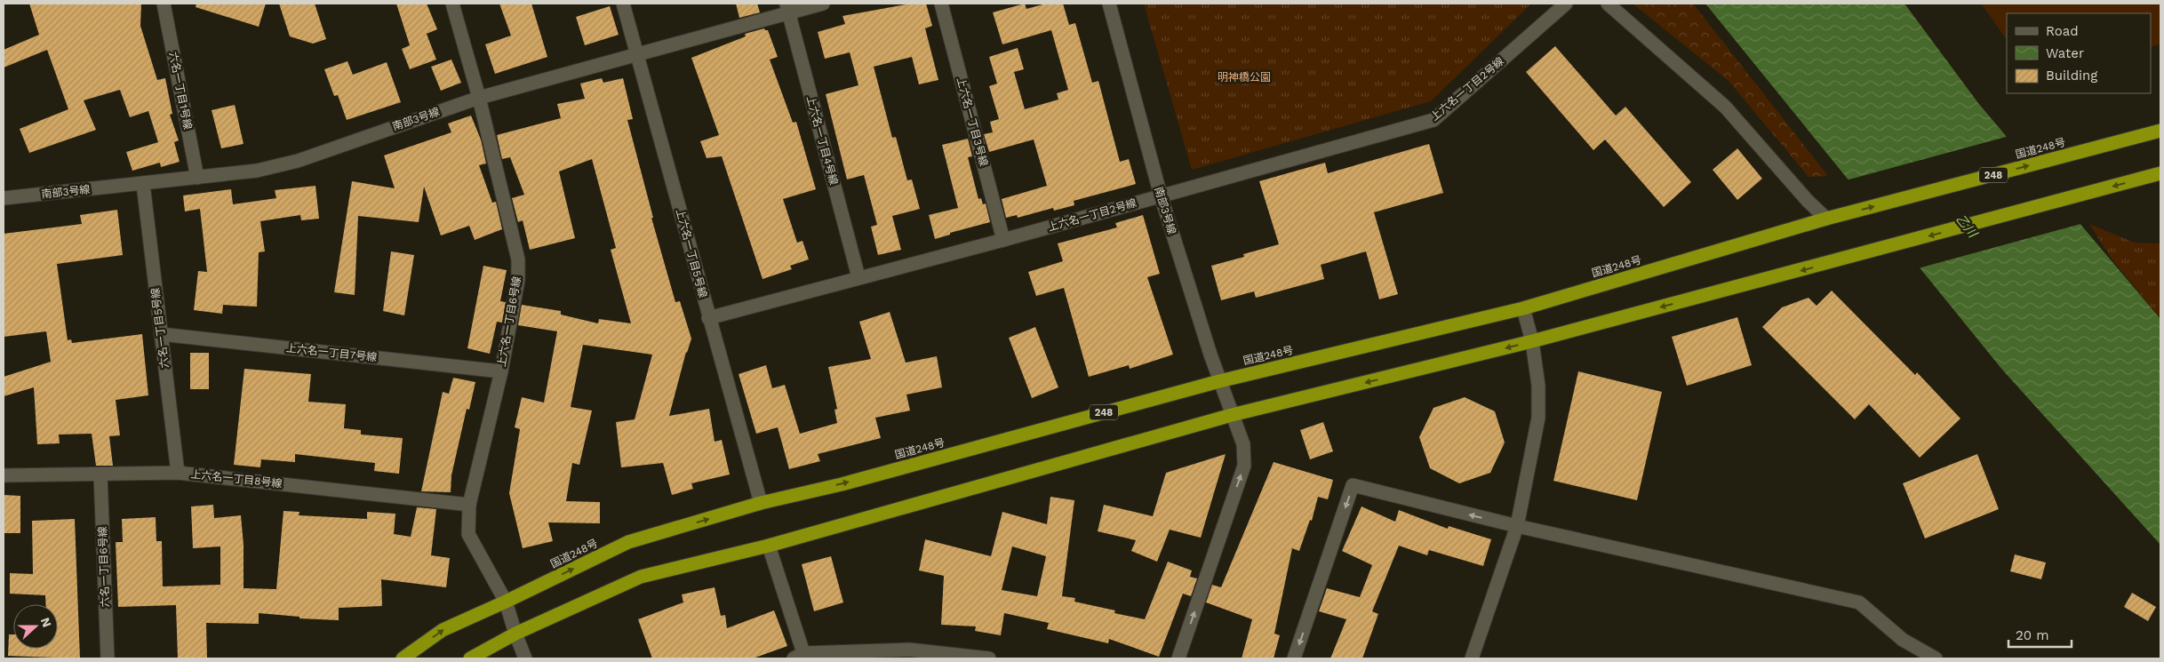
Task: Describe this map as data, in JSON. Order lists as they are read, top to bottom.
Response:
{
  "streets": {
    "highway": ["国道248号", "248"],
    "street": [
      "上六名一丁目2号線",
      "六名一丁目1号線",
      "南部3号線",
      "上六名一丁目3号線",
      "上六名一丁目4号線",
      "上六名一丁目5号線",
      "上六名一丁目6号線",
      "六名一丁目5号線",
      "上六名一丁目7号線",
      "上六名一丁目8号線",
      "六名一丁目6号線"
    ]
  },
  "crossings": [
    ["上六名一丁目2号線", "南部3号線"],
    ["上六名一丁目2号線", "上六名一丁目3号線"],
    ["上六名一丁目2号線", "上六名一丁目4号線"],
    ["上六名一丁目2号線", "上六名一丁目5号線"],
    ["六名一丁目1号線", "南部3号線"],
    ["南部3号線", "上六名一丁目4号線"],
    ["南部3号線", "国道248号"],
    ["南部3号線", "上六名一丁目5号線"],
    ["南部3号線", "上六名一丁目6号線"],
    ["南部3号線", "六名一丁目5号線"],
    ["国道248号", "上六名一丁目5号線"],
    ["国道248号", "上六名一丁目6号線"],
    ["上六名一丁目6号線", "上六名一丁目7号線"],
    ["上六名一丁目6号線", "上六名一丁目8号線"],
    ["六名一丁目5号線", "上六名一丁目7号線"],
    ["六名一丁目5号線", "上六名一丁目8号線"],
    ["上六名一丁目8号線", "六名一丁目6号線"]
  ],
  "water": ["乙川"],
  "parks": ["明神橋公園"],
  "legend": ["Road", "Water", "Building"],
  "scale_bar": "20 m",
  "north": "right"
}
